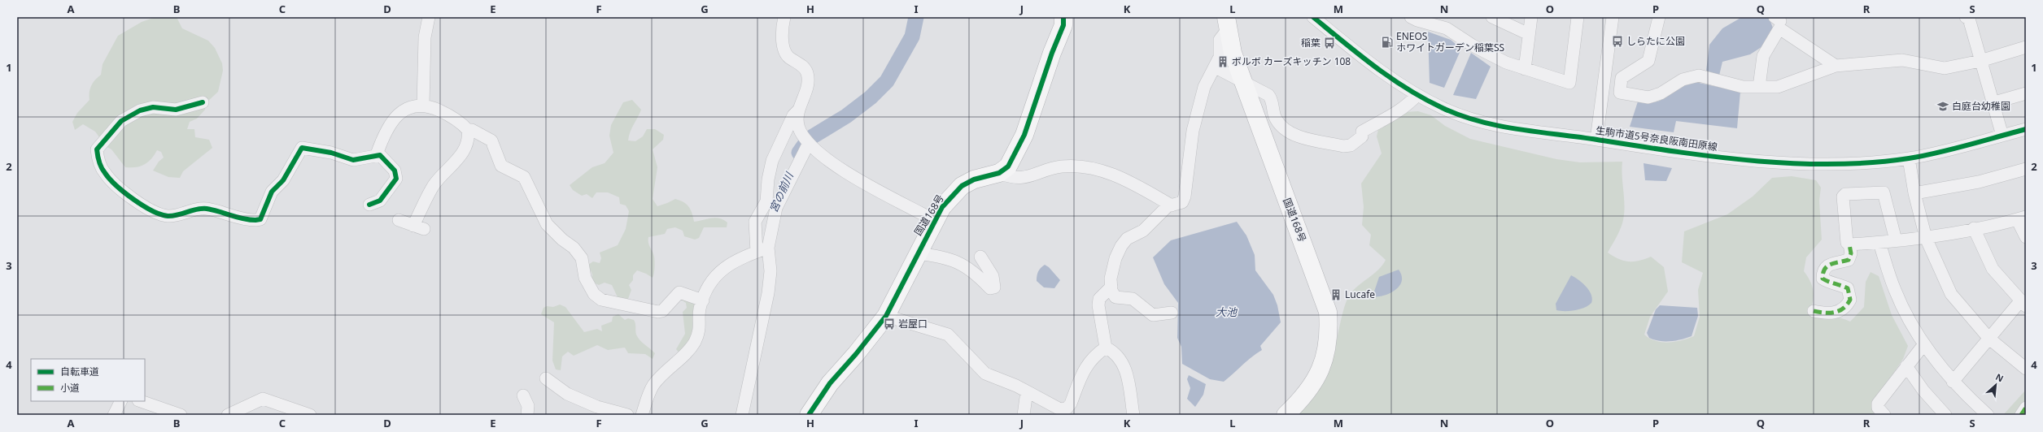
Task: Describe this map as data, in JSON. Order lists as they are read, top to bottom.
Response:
{
  "streets": {
    "highway": ["国道168号"],
    "street": ["生駒市道5号奈良阪南田原線"]
  },
  "water": ["宮の前川", "大池"],
  "places": {
    "bus stop": ["しらたに公園", "稲葉", "岩屋口"],
    "fuel station": ["ENEOS ホワイトガーデン稲葉SS"],
    "building": ["ボルボ カーズキッチン 108", "Lucafe"],
    "school or university": ["白庭台幼稚園"]
  },
  "legend": ["自転車道", "小道"],
  "north": "top right",
  "grid": {
    "columns": [
      "A",
      "B",
      "C",
      "D",
      "E",
      "F",
      "G",
      "H",
      "I",
      "J",
      "K",
      "L",
      "M",
      "N",
      "O",
      "P",
      "Q",
      "R",
      "S"
    ],
    "rows": [
      "1",
      "2",
      "3",
      "4"
    ]
  }
}
